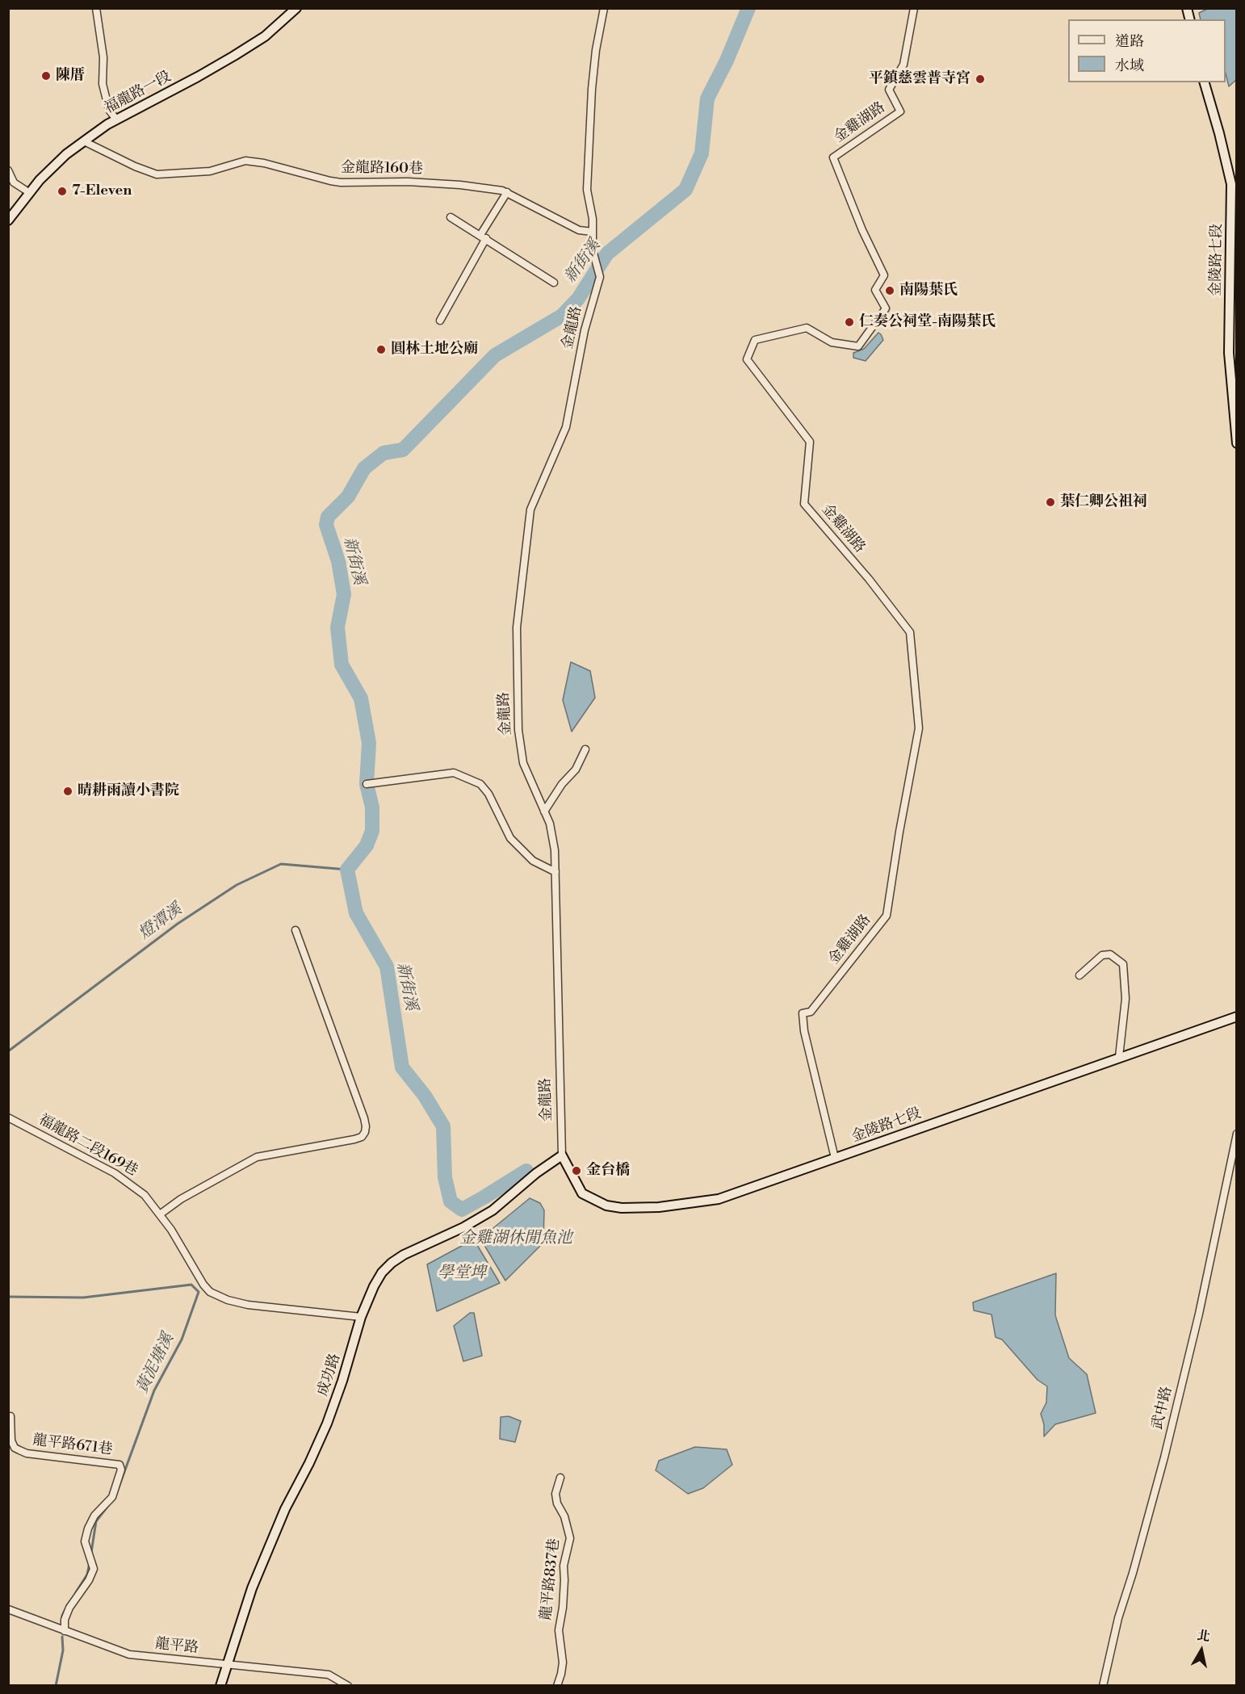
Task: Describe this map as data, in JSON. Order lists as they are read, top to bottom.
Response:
{
  "streets": {
    "street": [
      "福龍路一段",
      "金雞湖路",
      "金龍路160巷",
      "金陵路七段",
      "金龍路",
      "福龍路二段169巷",
      "成功路",
      "武中路",
      "龍平路671巷",
      "龍平路837巷",
      "龍平路"
    ]
  },
  "crossings": [
    ["福龍路一段", "金龍路160巷"],
    ["金雞湖路", "金陵路七段"],
    ["金龍路160巷", "金龍路"],
    ["金陵路七段", "金龍路"],
    ["金陵路七段", "成功路"],
    ["金龍路", "成功路"],
    ["福龍路二段169巷", "成功路"],
    ["成功路", "龍平路"],
    ["龍平路671巷", "龍平路"]
  ],
  "water": [
    "新街溪",
    "燈潭溪",
    "金雞湖休閒魚池",
    "學堂埤",
    "黃泥塘溪"
  ],
  "places": [
    "陳厝",
    "平鎮慈雲普寺宮",
    "7-Eleven",
    "南陽葉氏",
    "仁奏公祠堂-南陽葉氏",
    "圓林土地公廟",
    "葉仁卿公祖祠",
    "晴耕雨讀小書院",
    "金台橋"
  ],
  "legend": ["道路", "水域"],
  "north": "top"
}
